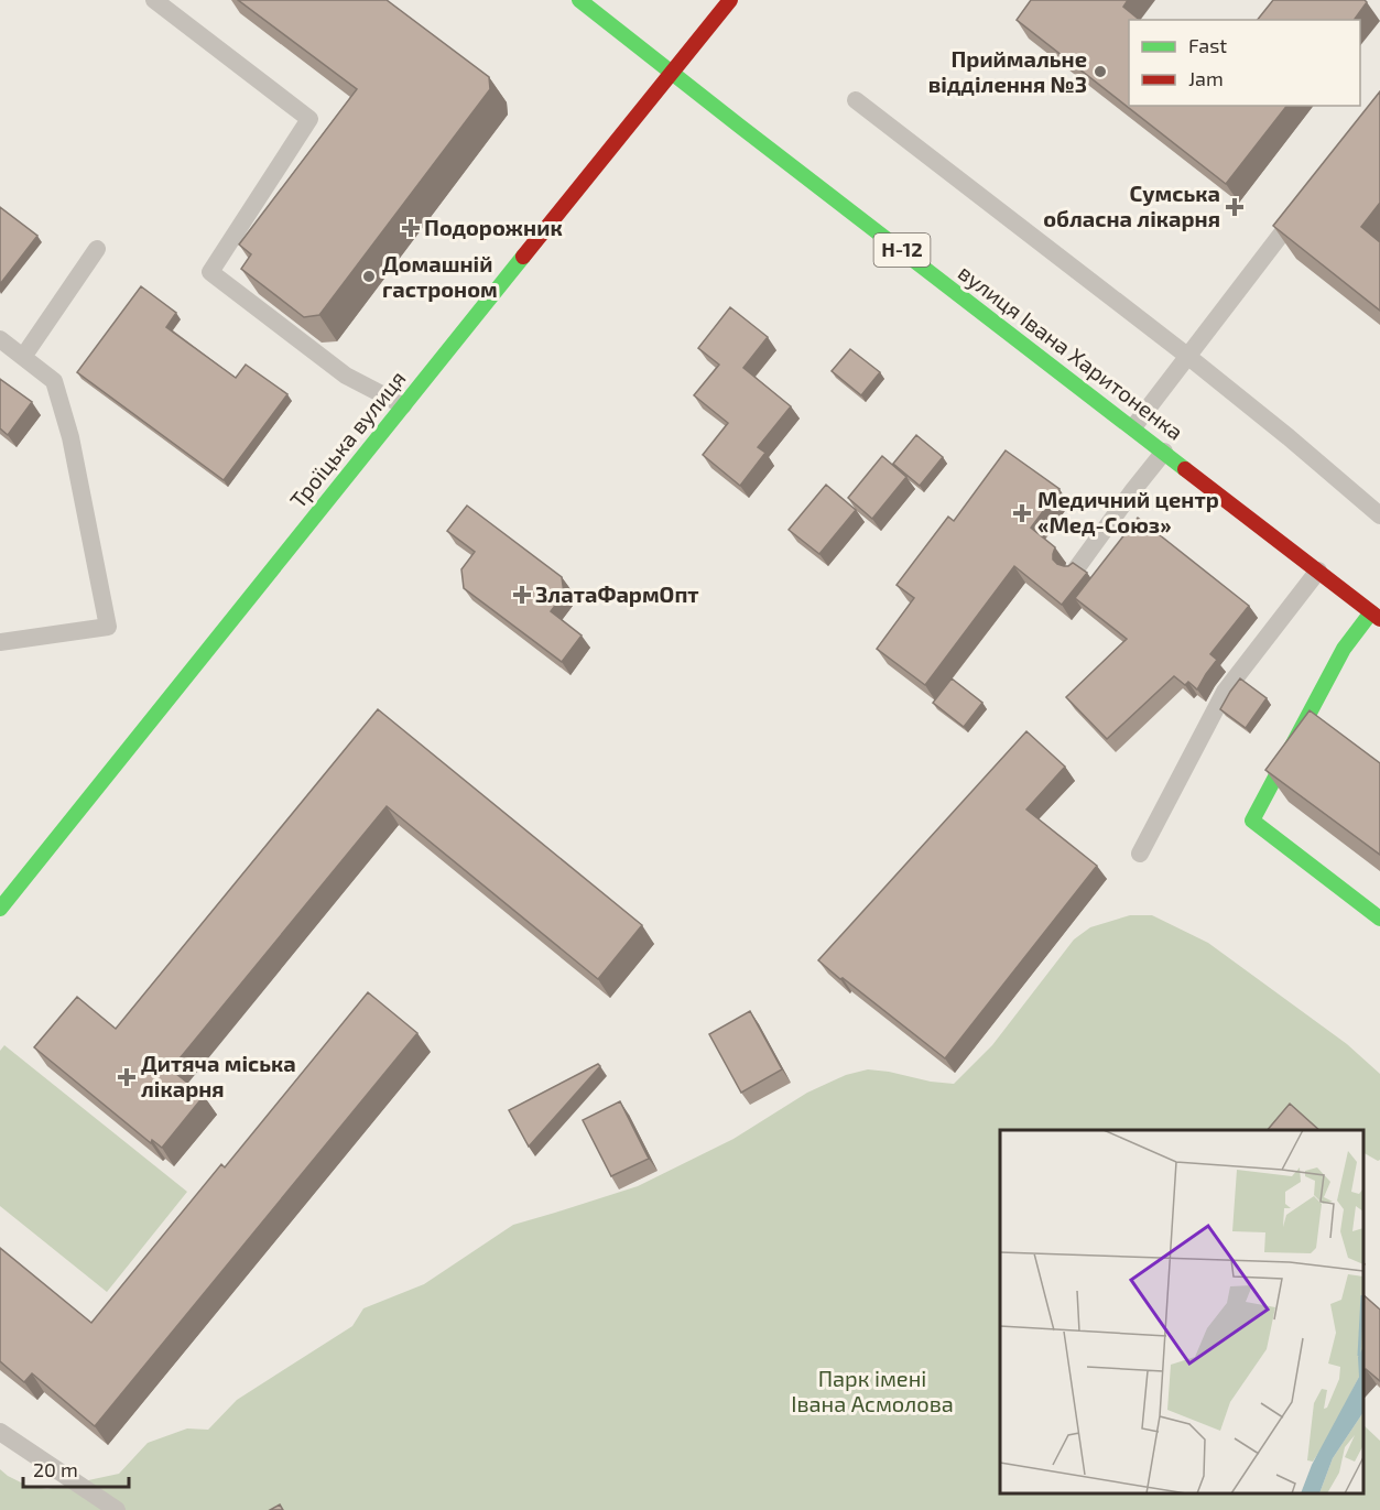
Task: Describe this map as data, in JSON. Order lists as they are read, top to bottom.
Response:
{
  "streets": {
    "main road": ["Н-12", "вулиця Івана Харитоненка", "Троїцька вулиця"]
  },
  "crossings": [
    ["вулиця Івана Харитоненка", "Троїцька вулиця"]
  ],
  "parks": ["Парк імені Івана Асмолова"],
  "places": {
    "other": ["Приймальне відділення №3", "Домашній гастроном"],
    "health": [
      "Сумська обласна лікарня",
      "Подорожник",
      "Медичний центр «Мед-Союз»",
      "ЗлатаФармОпт",
      "Дитяча міська лікарня"
    ]
  },
  "legend": ["Fast", "Jam"],
  "scale_bar": "20 m"
}
